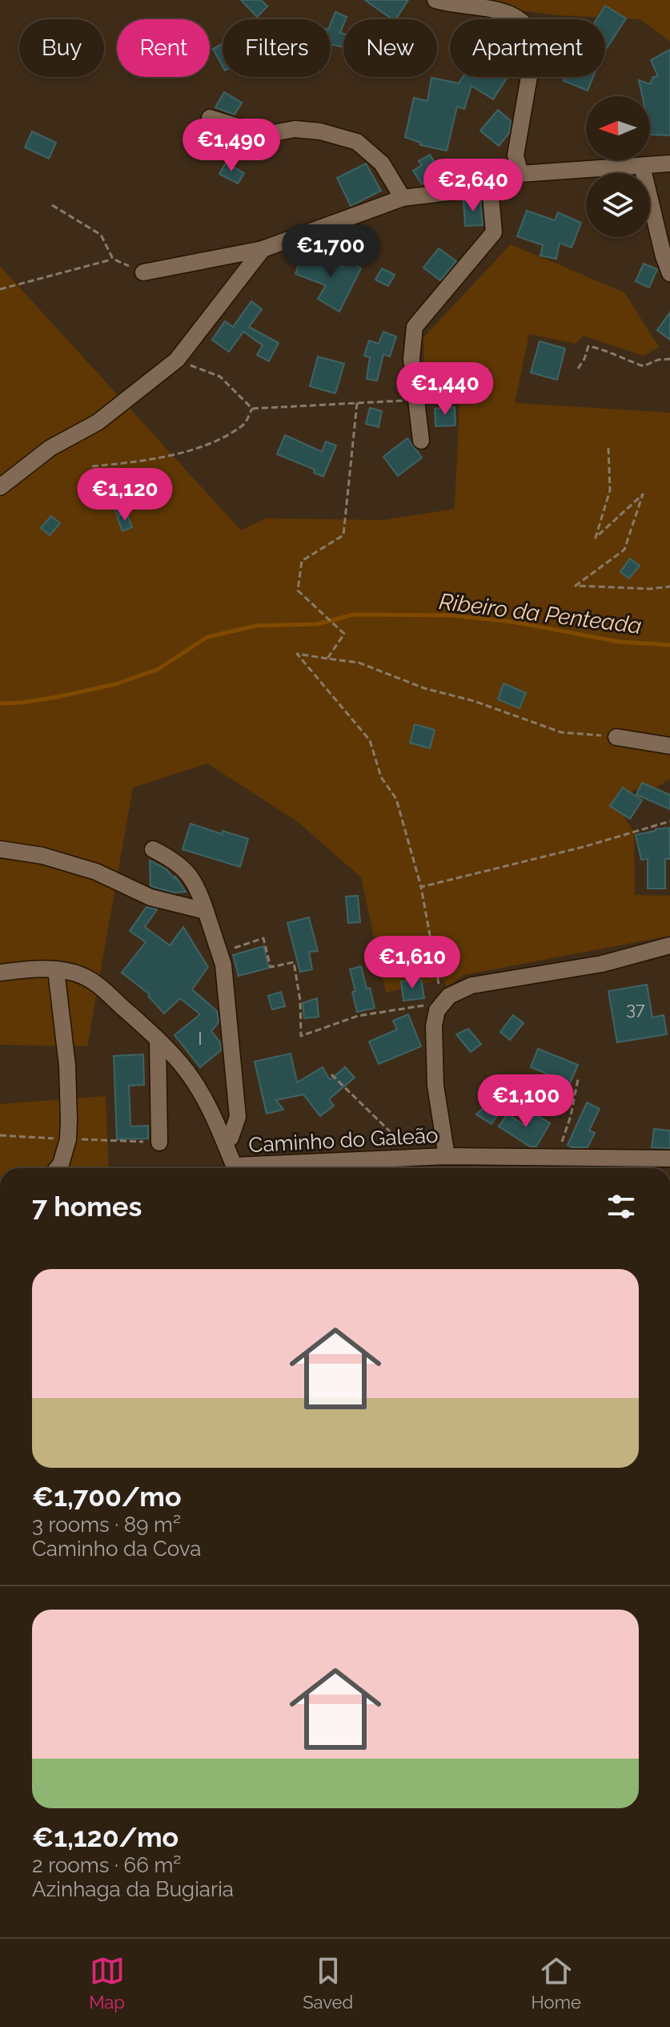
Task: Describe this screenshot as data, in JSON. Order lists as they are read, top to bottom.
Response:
{
  "streets": {
    "street": ["Caminho do Galeão"]
  },
  "water": ["Ribeiro da Penteada"],
  "house_numbers": ["37", "I"],
  "north": "left",
  "page": {
    "chip": [
      "Buy",
      "Rent",
      "Filters",
      "New",
      "Apartment"
    ],
    "price": [
      "€1,490",
      "€2,640",
      "€1,700",
      "€1,440",
      "€1,120",
      "€1,610",
      "€1,100"
    ],
    "heading": "7 homes",
    "list": [
      {
        "name": "€1,700/mo",
        "note": "3 rooms · 89 m² · Caminho da Cova"
      },
      {
        "name": "€1,120/mo",
        "note": "2 rooms · 66 m² · Azinhaga da Bugiaria"
      }
    ],
    "tabs": ["Map", "Saved", "Home"]
  }
}
